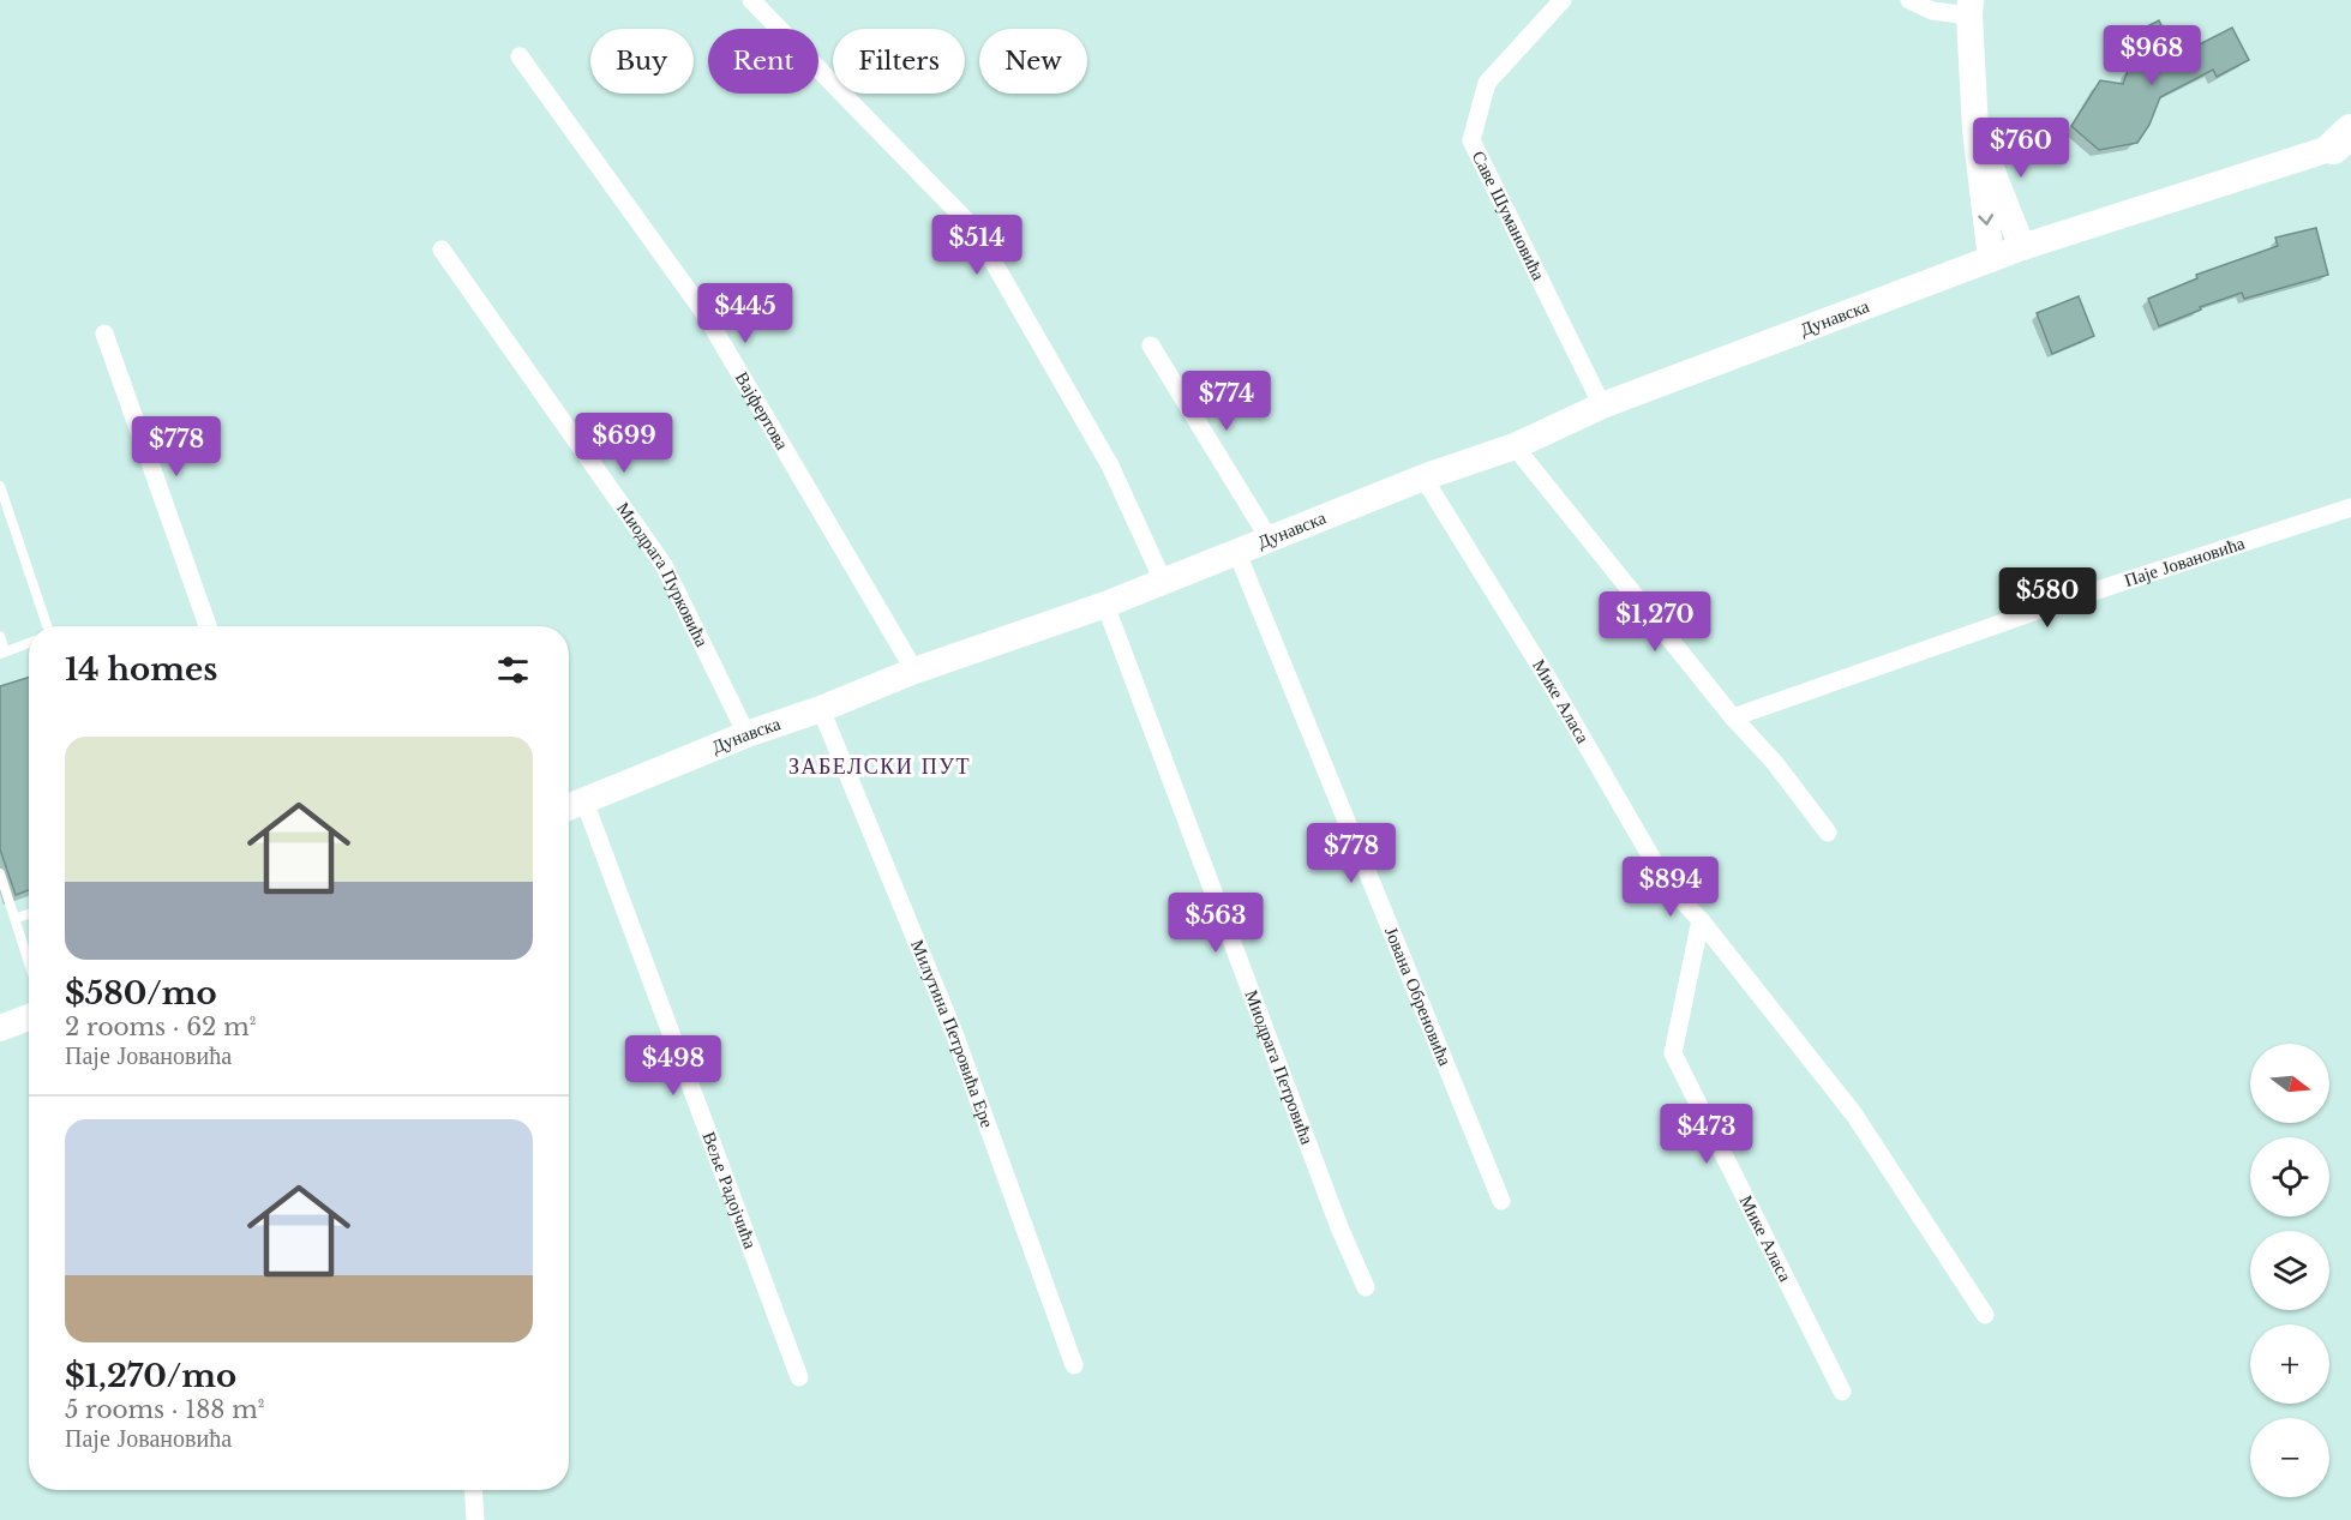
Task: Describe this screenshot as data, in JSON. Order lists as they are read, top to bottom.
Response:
{
  "streets": {
    "street": [
      "Саве Шумановића",
      "Дунавска",
      "Вајфертова",
      "Паје Јовановића",
      "Миодрага Пурковића",
      "Мике Аласа",
      "Јована Обреновића",
      "Милутина Петровића Ере",
      "Миодрага Петровића",
      "Веље Радојчића"
    ]
  },
  "crossings": [
    ["Саве Шумановића", "Дунавска"],
    ["Дунавска", "Вајфертова"],
    ["Дунавска", "Миодрага Пурковића"],
    ["Дунавска", "Мике Аласа"],
    ["Дунавска", "Јована Обреновића"],
    ["Дунавска", "Милутина Петровића Ере"],
    ["Дунавска", "Миодрага Петровића"],
    ["Дунавска", "Веље Радојчића"]
  ],
  "districts": ["ЗАБЕЛСКИ ПУТ"],
  "north": "right",
  "page": {
    "price": [
      "$968",
      "$760",
      "$514",
      "$445",
      "$774",
      "$699",
      "$778",
      "$580",
      "$1,270",
      "$778",
      "$894",
      "$563",
      "$498",
      "$473"
    ],
    "chip": [
      "Buy",
      "Rent",
      "Filters",
      "New"
    ],
    "heading": "14 homes",
    "list": [
      {
        "name": "$580/mo",
        "note": "2 rooms · 62 m² · Паје Јовановића"
      },
      {
        "name": "$1,270/mo",
        "note": "5 rooms · 188 m² · Паје Јовановића"
      }
    ],
    "map_buttons": ["+", "−"]
  }
}
